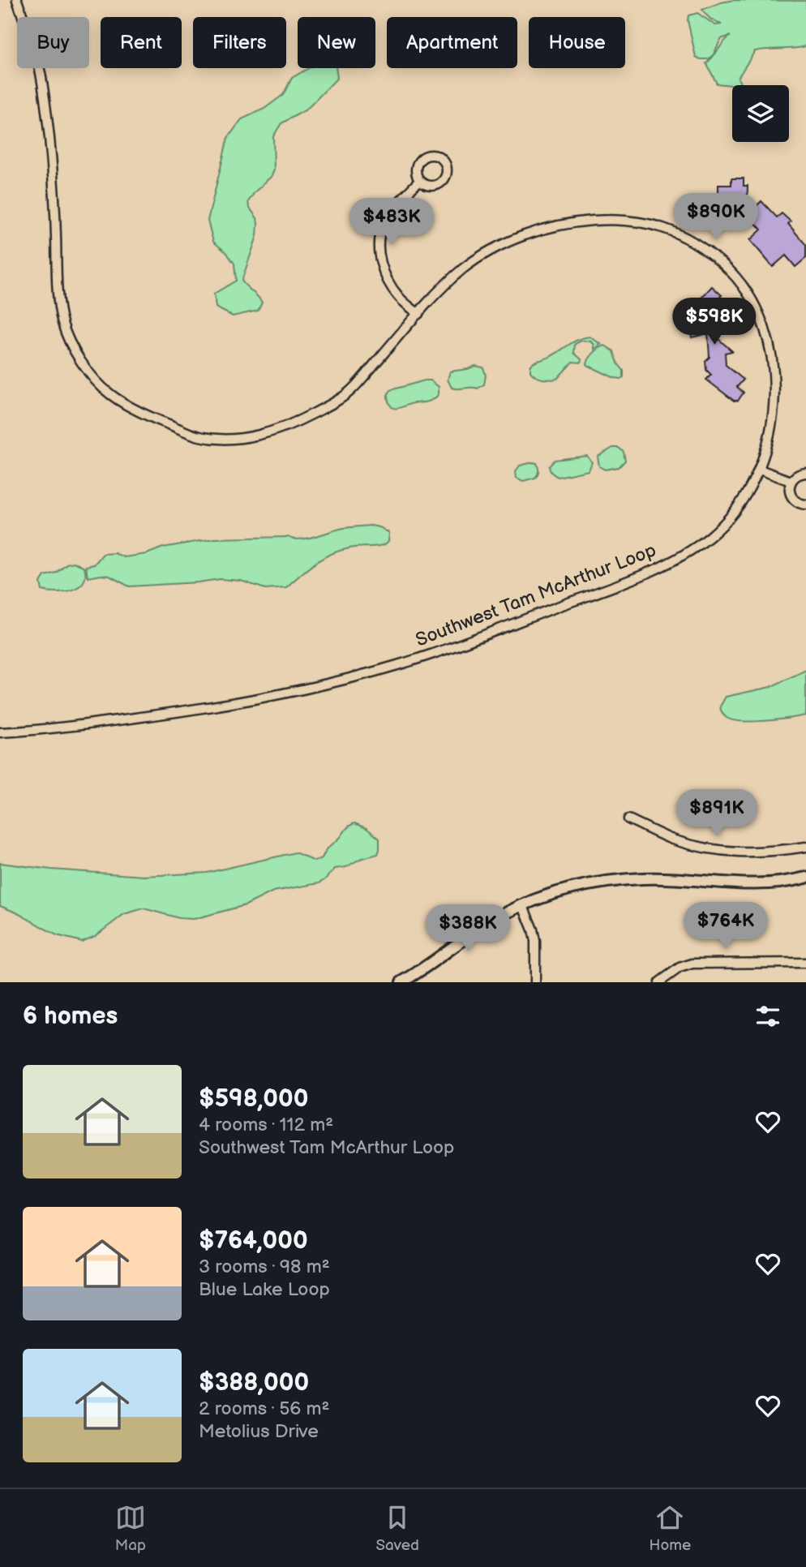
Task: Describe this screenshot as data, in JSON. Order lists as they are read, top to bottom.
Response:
{
  "streets": {
    "street": ["Southwest Tam McArthur Loop"]
  },
  "page": {
    "chip": [
      "Buy",
      "Rent",
      "Filters",
      "New",
      "Apartment",
      "House"
    ],
    "price": [
      "$890K",
      "$483K",
      "$598K",
      "$891K",
      "$764K",
      "$388K"
    ],
    "heading": "6 homes",
    "list": [
      {
        "name": "$598,000",
        "note": "4 rooms · 112 m² · Southwest Tam McArthur Loop"
      },
      {
        "name": "$764,000",
        "note": "3 rooms · 98 m² · Blue Lake Loop"
      },
      {
        "name": "$388,000",
        "note": "2 rooms · 56 m² · Metolius Drive"
      }
    ],
    "tabs": ["Map", "Saved", "Home"]
  }
}
